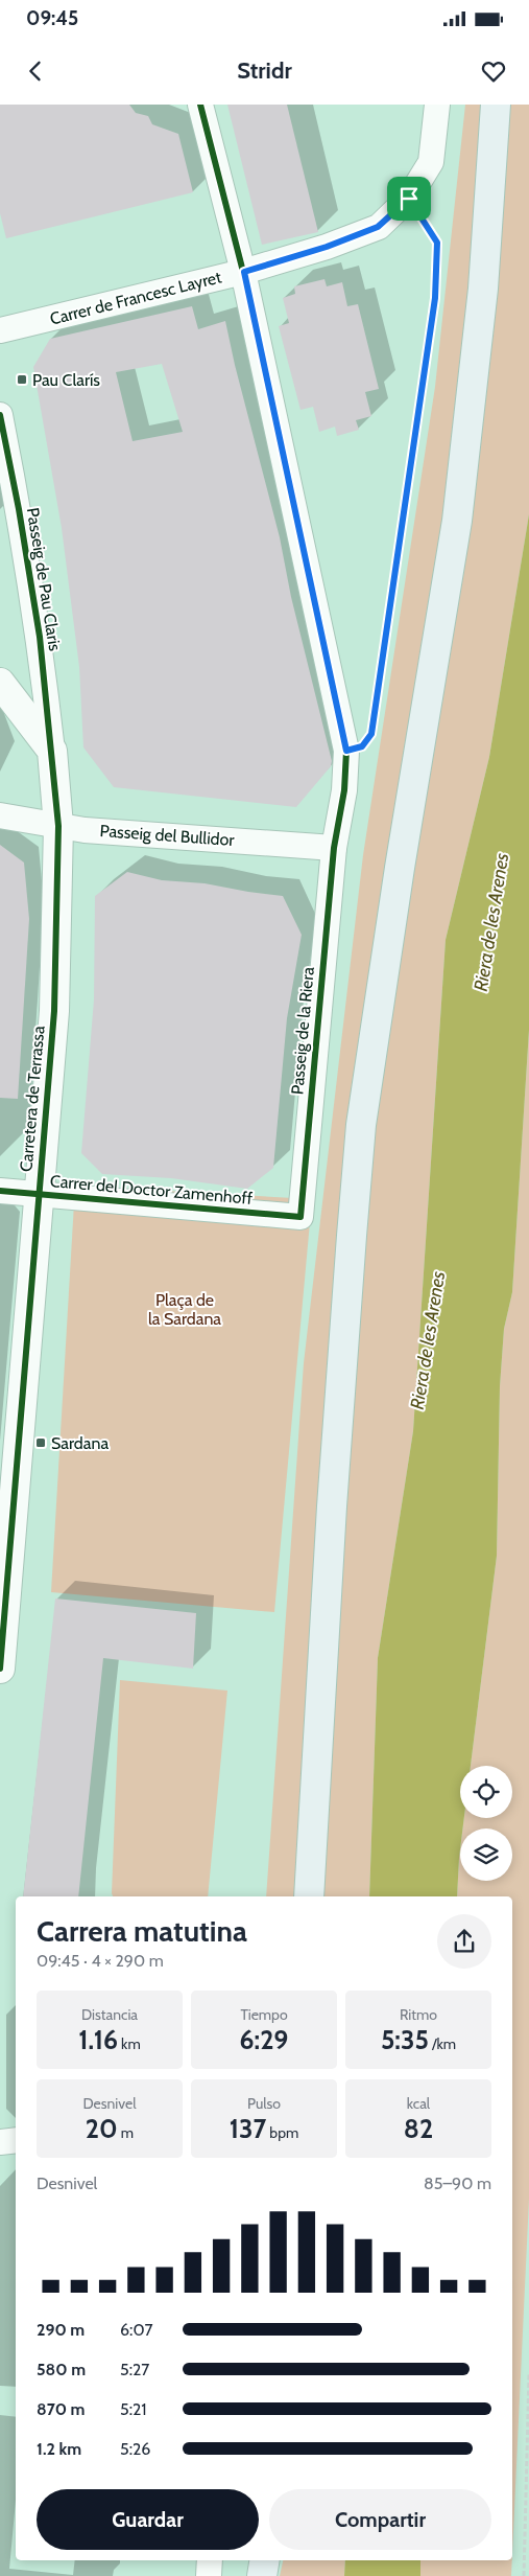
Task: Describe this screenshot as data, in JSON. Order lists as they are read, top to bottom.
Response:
{
  "streets": {
    "street": [
      "Carrer de Francesc Layret",
      "Passeig de Pau Claris",
      "Passeig del Bullidor",
      "Passeig de la Riera",
      "Carretera de Terrassa",
      "Carrer del Doctor Zamenhoff"
    ]
  },
  "crossings": [
    ["Carrer de Francesc Layret", "Passeig de la Riera"],
    ["Passeig de Pau Claris", "Carretera de Terrassa"],
    ["Passeig del Bullidor", "Passeig de la Riera"],
    ["Passeig del Bullidor", "Carretera de Terrassa"],
    ["Passeig de la Riera", "Carrer del Doctor Zamenhoff"],
    ["Carretera de Terrassa", "Carrer del Doctor Zamenhoff"]
  ],
  "water": ["Riera de les Arenes"],
  "parks": ["Plaça de la Sardana"],
  "places": {
    "transit": ["Pau Clarís", "Sardana"]
  },
  "page": {
    "status": "09:45",
    "header": "Stridr",
    "heading": ["Carrera matutina", "09:45 · 4 × 290 m"],
    "stats": [
      ["Distancia", "1.16 km"],
      ["Tiempo", "6:29"],
      ["Ritmo", "5:35 /km"],
      ["Desnivel", "20 m"],
      ["Pulso", "137 bpm"],
      ["kcal", "82"]
    ],
    "chart": ["Desnivel", "85–90 m"],
    "list": [
      {
        "name": "290 m",
        "note": "6:07"
      },
      {
        "name": "580 m",
        "note": "5:27"
      },
      {
        "name": "870 m",
        "note": "5:21"
      },
      {
        "name": "1.2 km",
        "note": "5:26"
      }
    ],
    "buttons": ["Guardar", "Compartir"]
  }
}
